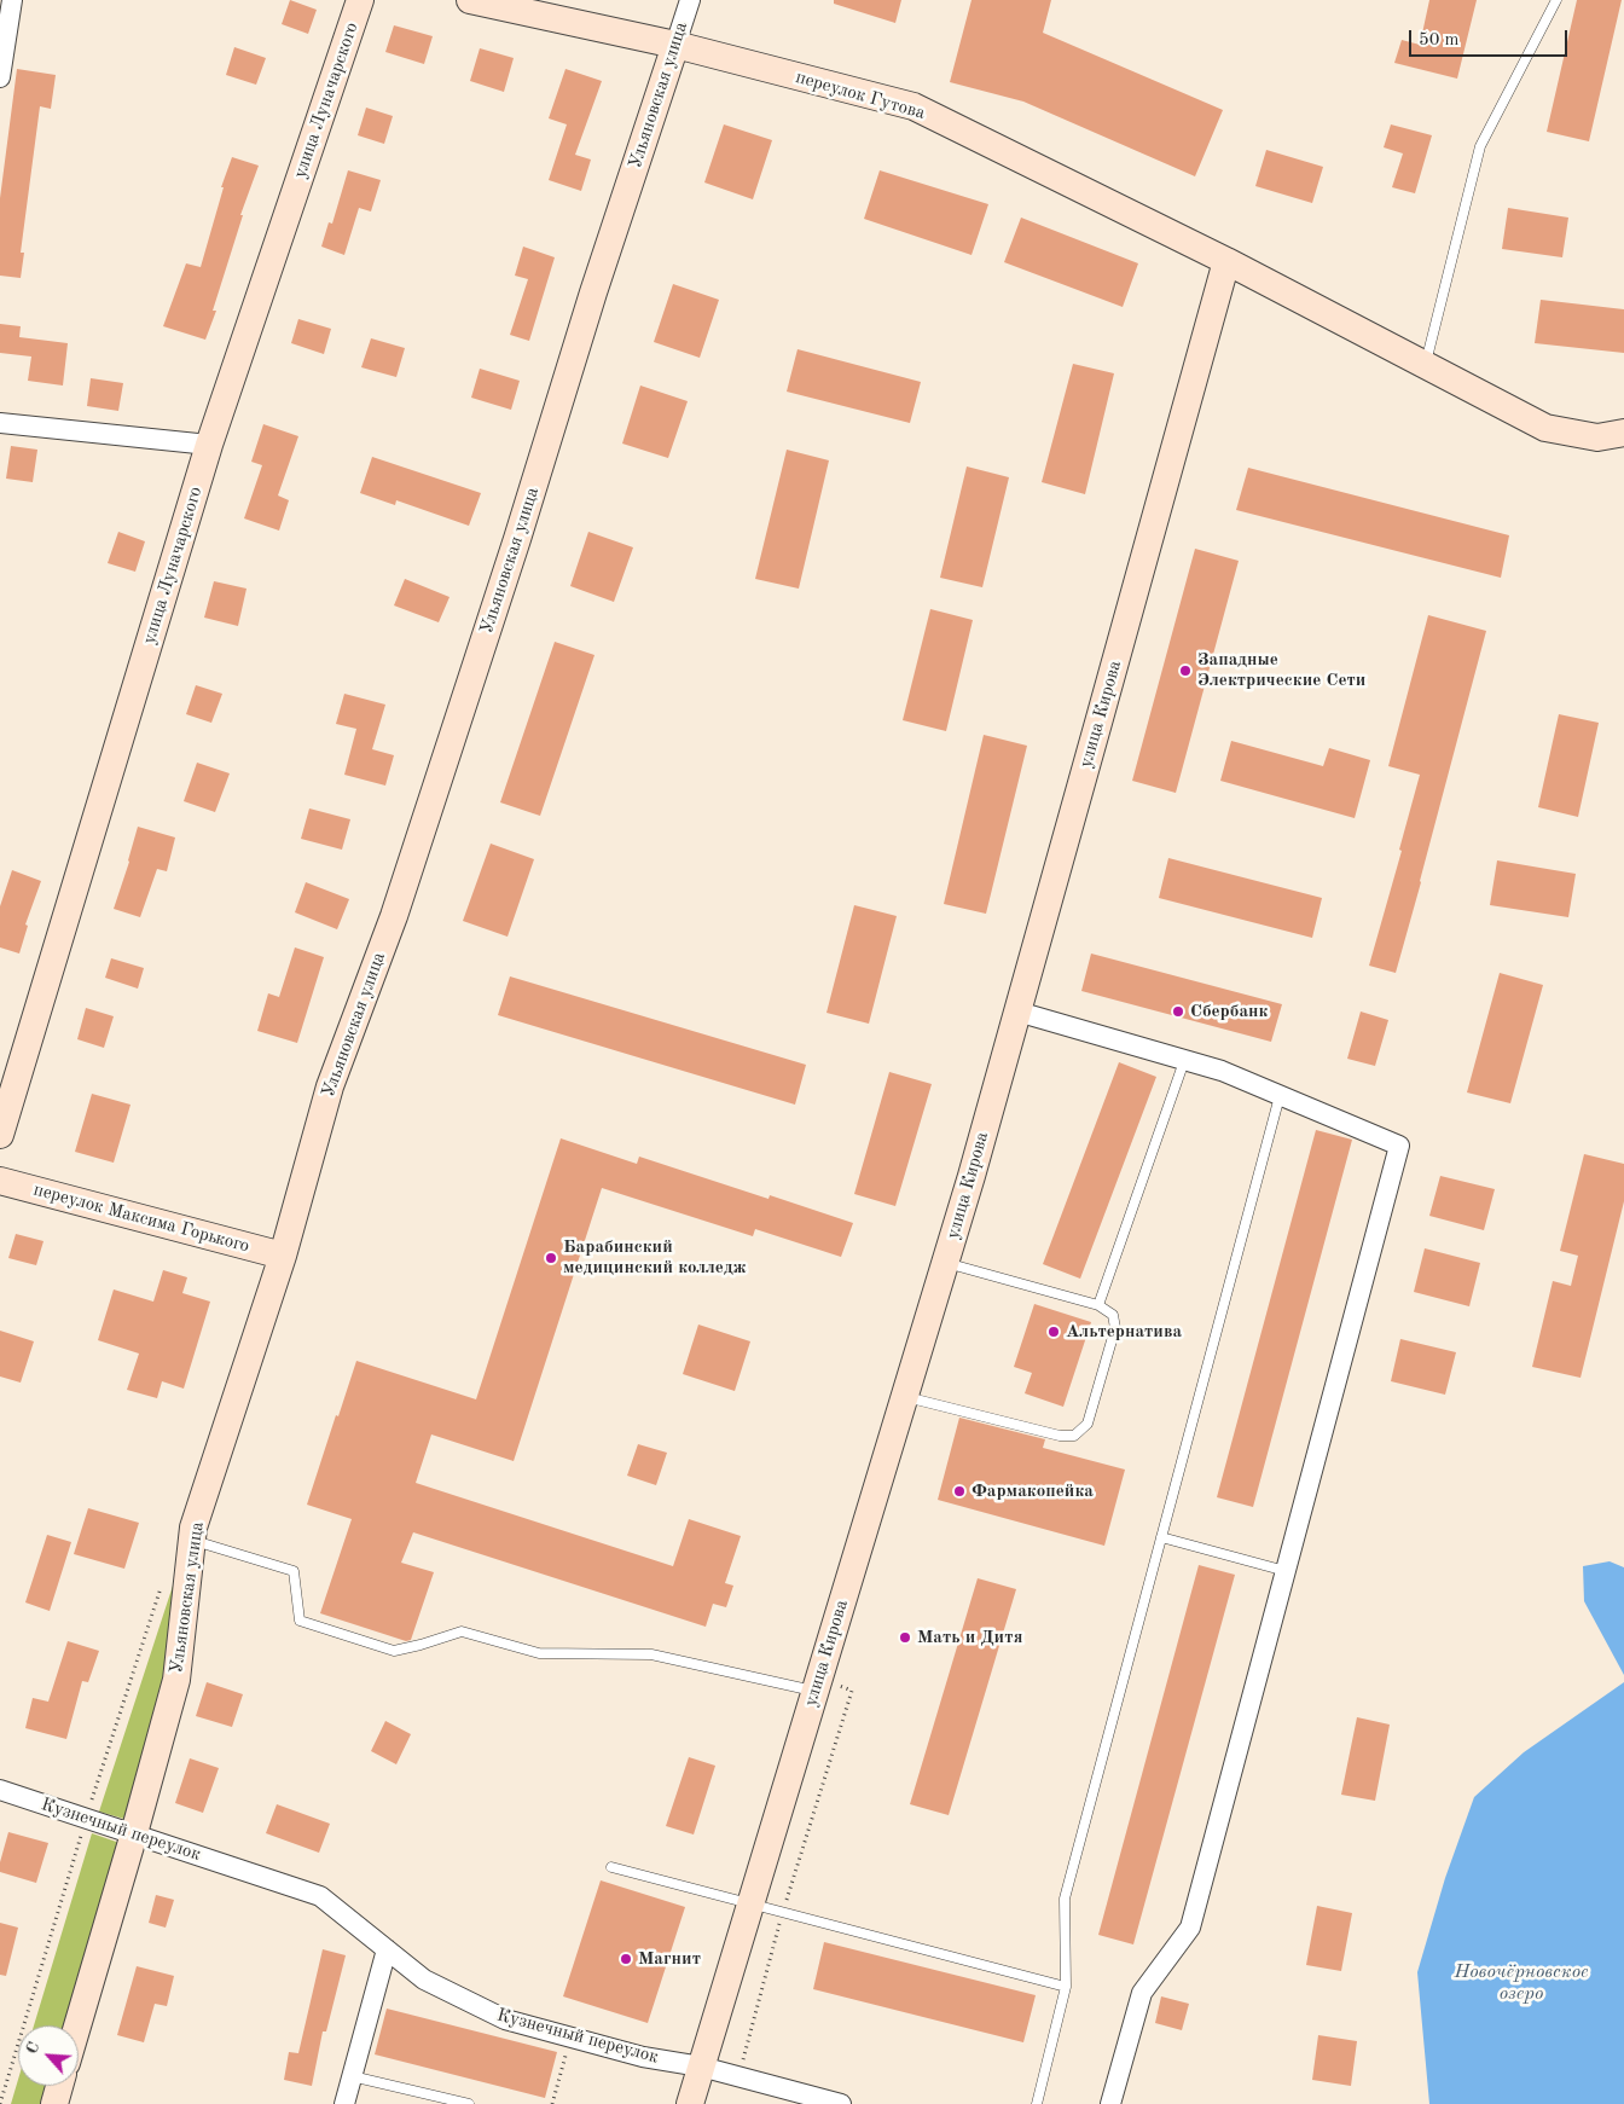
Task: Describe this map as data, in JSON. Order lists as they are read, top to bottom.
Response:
{
  "streets": {
    "street": [
      "Ульяновская улица",
      "переулок Гутова",
      "улица Луначарского",
      "улица Кирова",
      "переулок Максима Горького",
      "Кузнечный переулок"
    ]
  },
  "crossings": [
    ["Ульяновская улица", "переулок Гутова"],
    ["Ульяновская улица", "переулок Максима Горького"],
    ["Ульяновская улица", "Кузнечный переулок"],
    ["переулок Гутова", "улица Кирова"],
    ["улица Кирова", "Кузнечный переулок"]
  ],
  "water": ["Новочёрновское озеро"],
  "places": [
    "Западные Электрические Сети",
    "Сбербанк",
    "Барабинский медицинский колледж",
    "Альтернатива",
    "Фармакопейка",
    "Мать и Дитя",
    "Магнит"
  ],
  "scale_bar": "50 m",
  "north": "top left"
}
